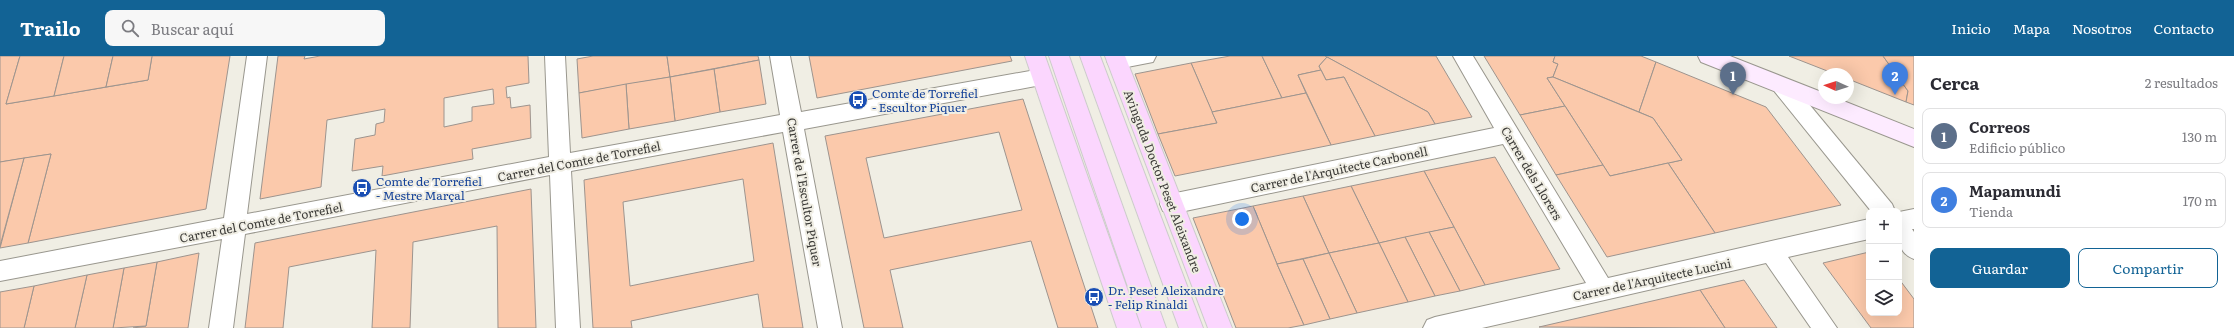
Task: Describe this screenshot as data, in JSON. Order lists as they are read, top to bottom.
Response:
{
  "streets": {
    "main road": ["Avinguda Doctor Peset Aleixandre"],
    "street": [
      "Carrer del Comte de Torrefiel",
      "Carrer de l'Arquitecte Carbonell",
      "Carrer dels Llorers",
      "Carrer de l'Escultor Piquer",
      "Carrer de l'Arquitecte Lucini"
    ]
  },
  "crossings": [
    ["Carrer del Comte de Torrefiel", "Carrer de l'Escultor Piquer"],
    ["Carrer de l'Arquitecte Carbonell", "Carrer dels Llorers"],
    ["Carrer de l'Arquitecte Carbonell", "Avinguda Doctor Peset Aleixandre"],
    ["Carrer dels Llorers", "Carrer de l'Arquitecte Lucini"]
  ],
  "places": {
    "bus stop": ["Comte de Torrefiel - Escultor Piquer", "Comte de Torrefiel - Mestre Marçal", "Dr. Peset Aleixandre - Felip Rinaldi"]
  },
  "north": "left",
  "page": {
    "header": "Trailo",
    "search": "Buscar aquí",
    "nav": [
      "Inicio",
      "Mapa",
      "Nosotros",
      "Contacto"
    ],
    "heading": ["Cerca", "2 resultados"],
    "pins": ["1", "2"],
    "list": [
      {
        "mark": "1",
        "name": "Correos",
        "note": "Edificio público",
        "value": "130 m"
      },
      {
        "mark": "2",
        "name": "Mapamundi",
        "note": "Tienda",
        "value": "170 m"
      }
    ],
    "map_buttons": ["+", "−"],
    "buttons": ["Guardar", "Compartir"]
  }
}
